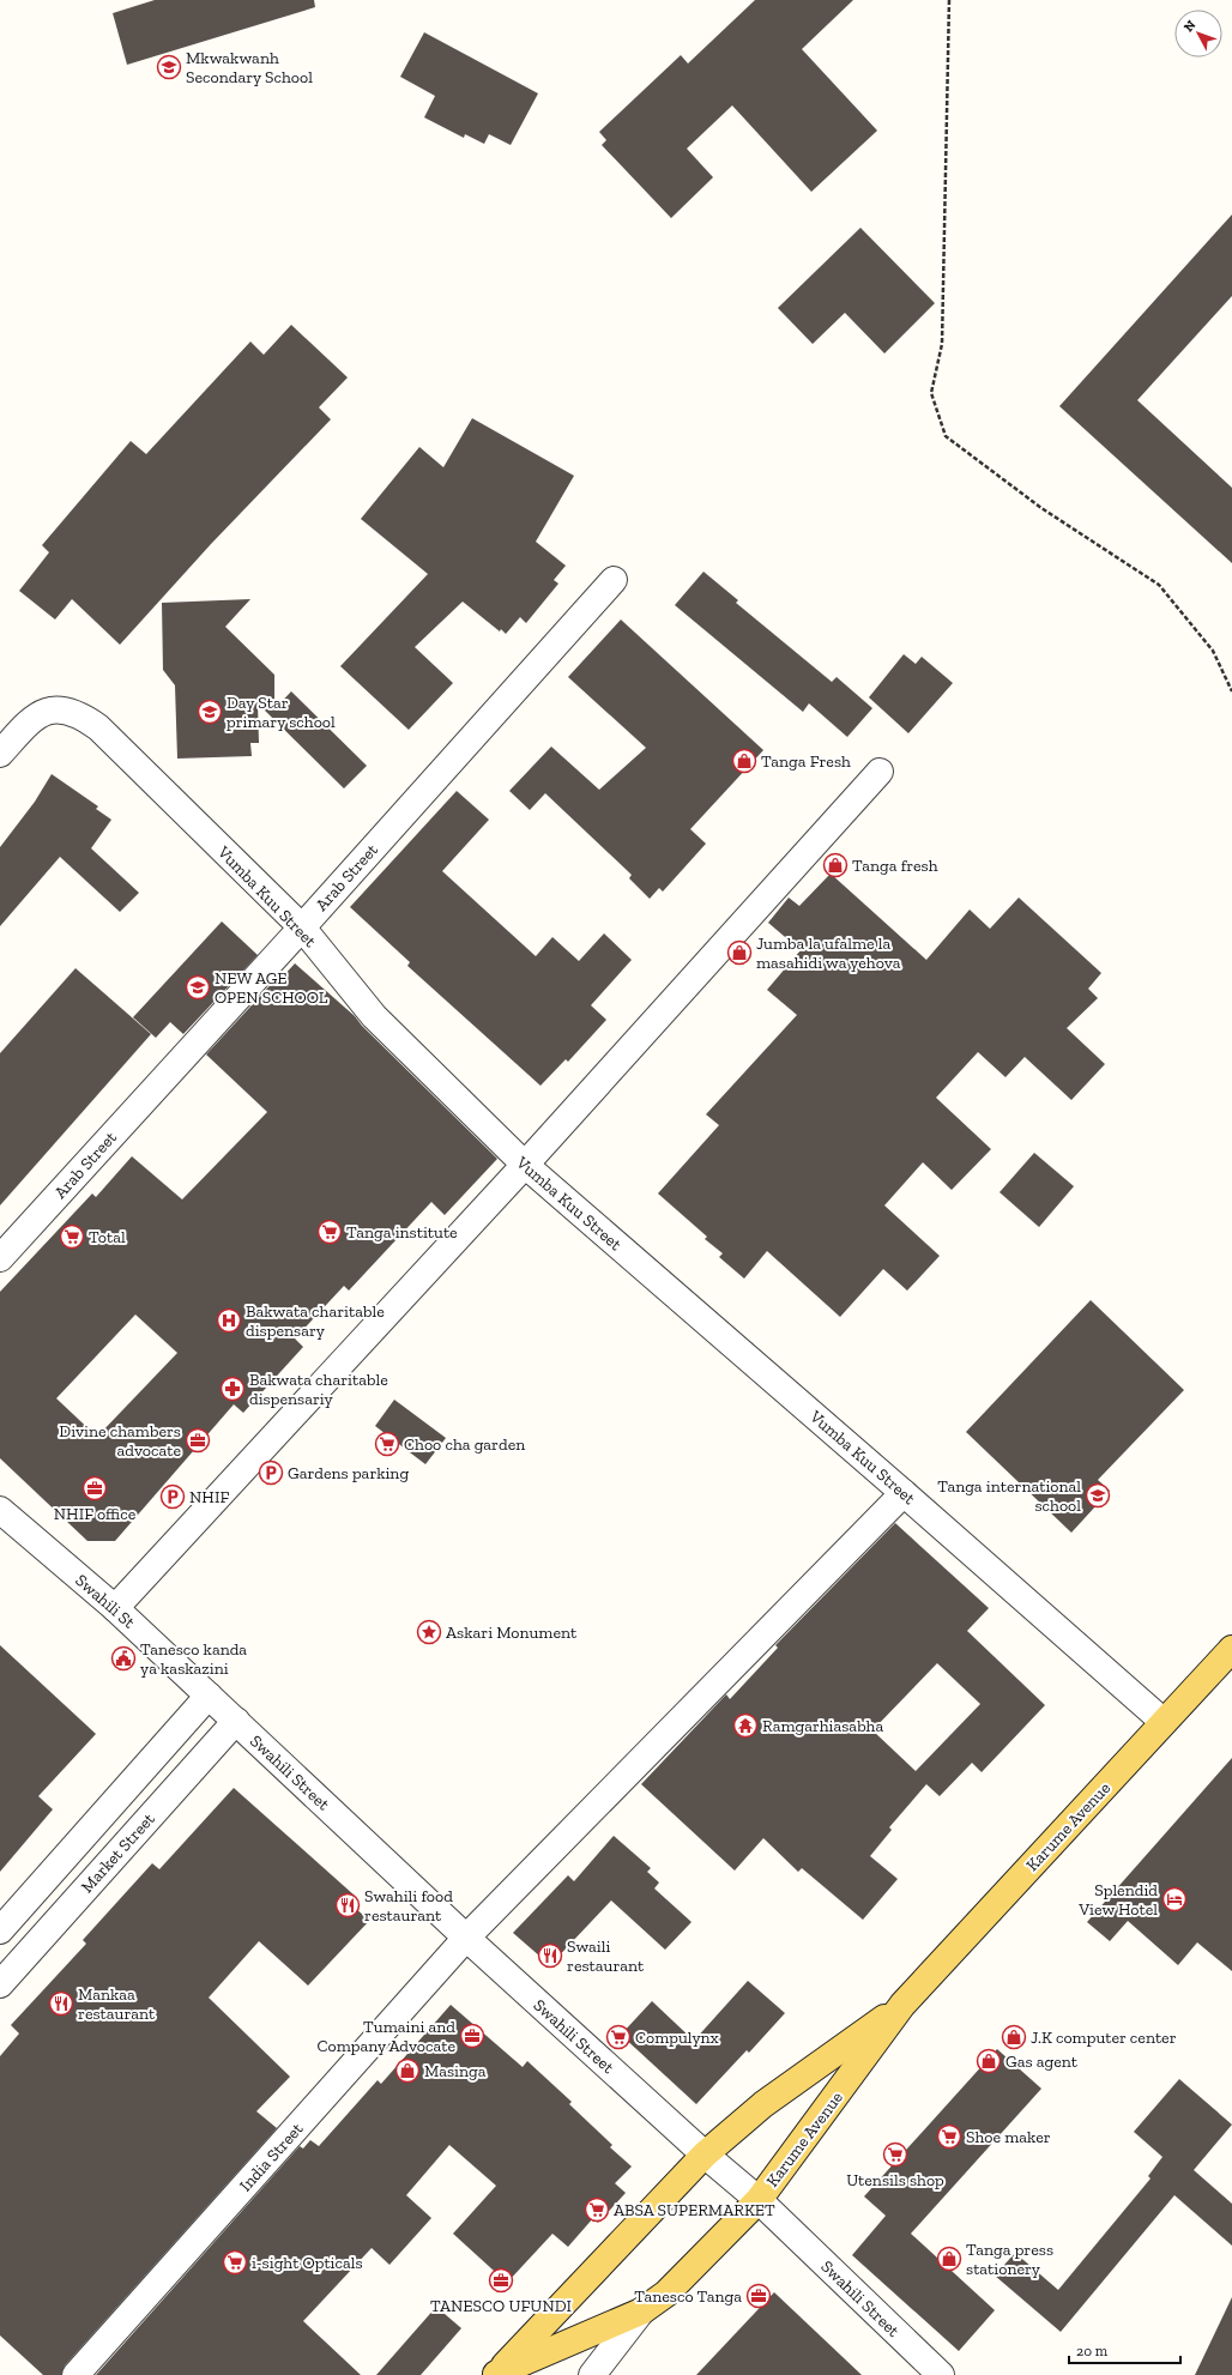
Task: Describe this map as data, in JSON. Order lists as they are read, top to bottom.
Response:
{
  "streets": {
    "main road": ["Karume Avenue"],
    "street": [
      "Arab Street",
      "Vumba Kuu Street",
      "Swahili St",
      "Swahili Street",
      "Market Street",
      "India Street"
    ]
  },
  "crossings": [
    ["Arab Street", "Vumba Kuu Street"],
    ["Vumba Kuu Street", "Karume Avenue"],
    ["Vumba Kuu Street", "India Street"],
    ["Swahili St", "Swahili Street"],
    ["Swahili Street", "Karume Avenue"],
    ["Swahili Street", "Market Street"],
    ["Swahili Street", "India Street"]
  ],
  "places": {
    "school or university": [
      "Mkwakwanh Secondary School",
      "Day Star primary school",
      "NEW AGE OPEN SCHOOL",
      "Tanga international school"
    ],
    "shop": [
      "Tanga Fresh",
      "Tanga fresh",
      "Jumba la ufalme la masahidi wa yehova",
      "J.K computer center",
      "Gas agent",
      "Masinga",
      "Tanga press stationery"
    ],
    "supermarket": [
      "Tanga institute",
      "Total",
      "Choo cha garden",
      "Compulynx",
      "Shoe maker",
      "Utensils shop",
      "ABSA SUPERMARKET",
      "i-sight Opticals"
    ],
    "hospital": ["Bakwata charitable dispensary"],
    "pharmacy": ["Bakwata charitable dispensariy"],
    "office": [
      "Divine chambers advocate",
      "NHIF office",
      "Tumaini and Company Advocate",
      "TANESCO UFUNDI",
      "Tanesco Tanga"
    ],
    "parking": ["Gardens parking", "NHIF"],
    "place": ["Askari Monument"],
    "public building": ["Tanesco kanda ya kaskazini"],
    "temple": ["Ramgarhiasabha"],
    "hotel": ["Splendid View Hotel"],
    "restaurant": ["Swahili food restaurant", "Swaili restaurant", "Mankaa restaurant"]
  },
  "scale_bar": "20 m",
  "north": "top left"
}
